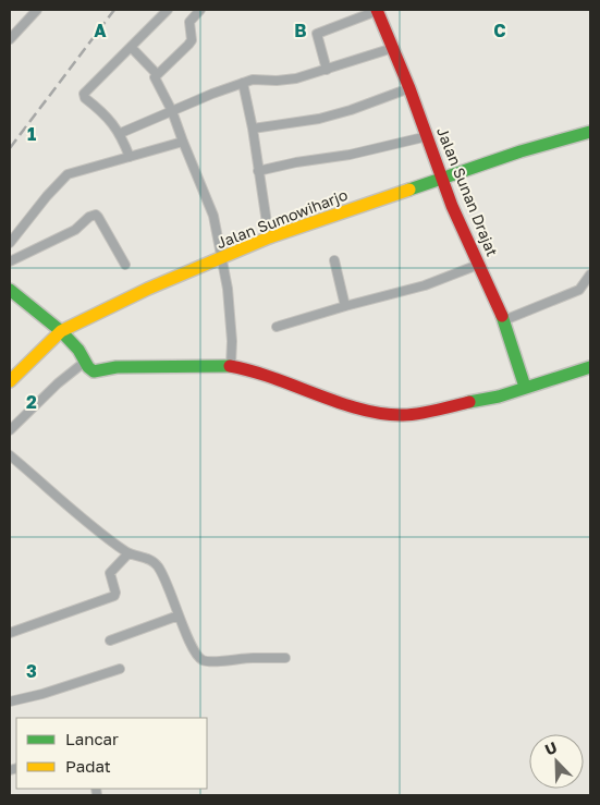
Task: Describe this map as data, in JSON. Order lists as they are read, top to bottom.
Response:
{
  "streets": {
    "street": ["Jalan Sunan Drajat", "Jalan Sumowiharjo"]
  },
  "crossings": [
    ["Jalan Sunan Drajat", "Jalan Sumowiharjo"]
  ],
  "legend": ["Lancar", "Padat"],
  "north": "top left",
  "grid": {
    "columns": ["A", "B", "C"],
    "rows": ["1", "2", "3"]
  }
}
